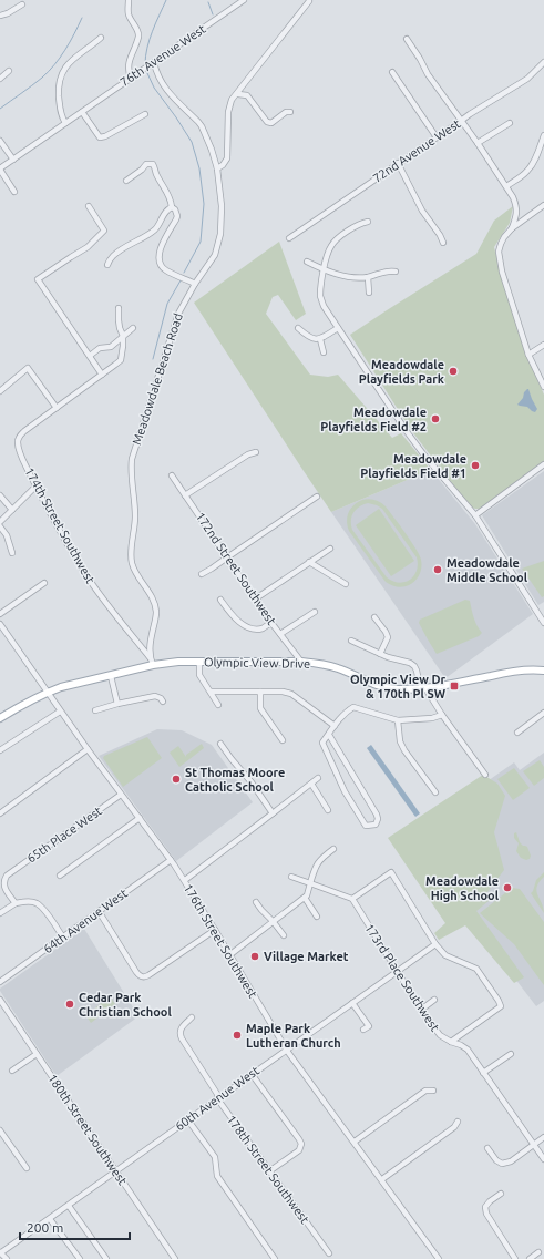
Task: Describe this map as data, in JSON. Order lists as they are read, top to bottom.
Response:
{
  "streets": {
    "main road": ["Olympic View Drive"],
    "street": [
      "76th Avenue West",
      "72nd Avenue West",
      "Meadowdale Beach Road",
      "174th Street Southwest",
      "172nd Street Southwest",
      "65th Place West",
      "64th Avenue West",
      "176th Street Southwest",
      "173rd Place Southwest",
      "60th Avenue West",
      "180th Street Southwest",
      "178th Street Southwest"
    ]
  },
  "crossings": [
    ["76th Avenue West", "Meadowdale Beach Road"],
    ["Meadowdale Beach Road", "174th Street Southwest"],
    ["Meadowdale Beach Road", "Olympic View Drive"],
    ["172nd Street Southwest", "Olympic View Drive"],
    ["Olympic View Drive", "176th Street Southwest"],
    ["65th Place West", "176th Street Southwest"],
    ["64th Avenue West", "176th Street Southwest"],
    ["176th Street Southwest", "60th Avenue West"],
    ["173rd Place Southwest", "60th Avenue West"],
    ["60th Avenue West", "180th Street Southwest"],
    ["60th Avenue West", "178th Street Southwest"]
  ],
  "places": {
    "other": [
      "Meadowdale Playfields Park",
      "Meadowdale Playfields Field #2",
      "Meadowdale Playfields Field #1",
      "Meadowdale Middle School",
      "St Thomas Moore Catholic School",
      "Meadowdale High School",
      "Village Market",
      "Cedar Park Christian School",
      "Maple Park Lutheran Church"
    ],
    "transit": ["Olympic View Dr & 170th Pl SW"]
  },
  "scale_bar": "200 m"
}
